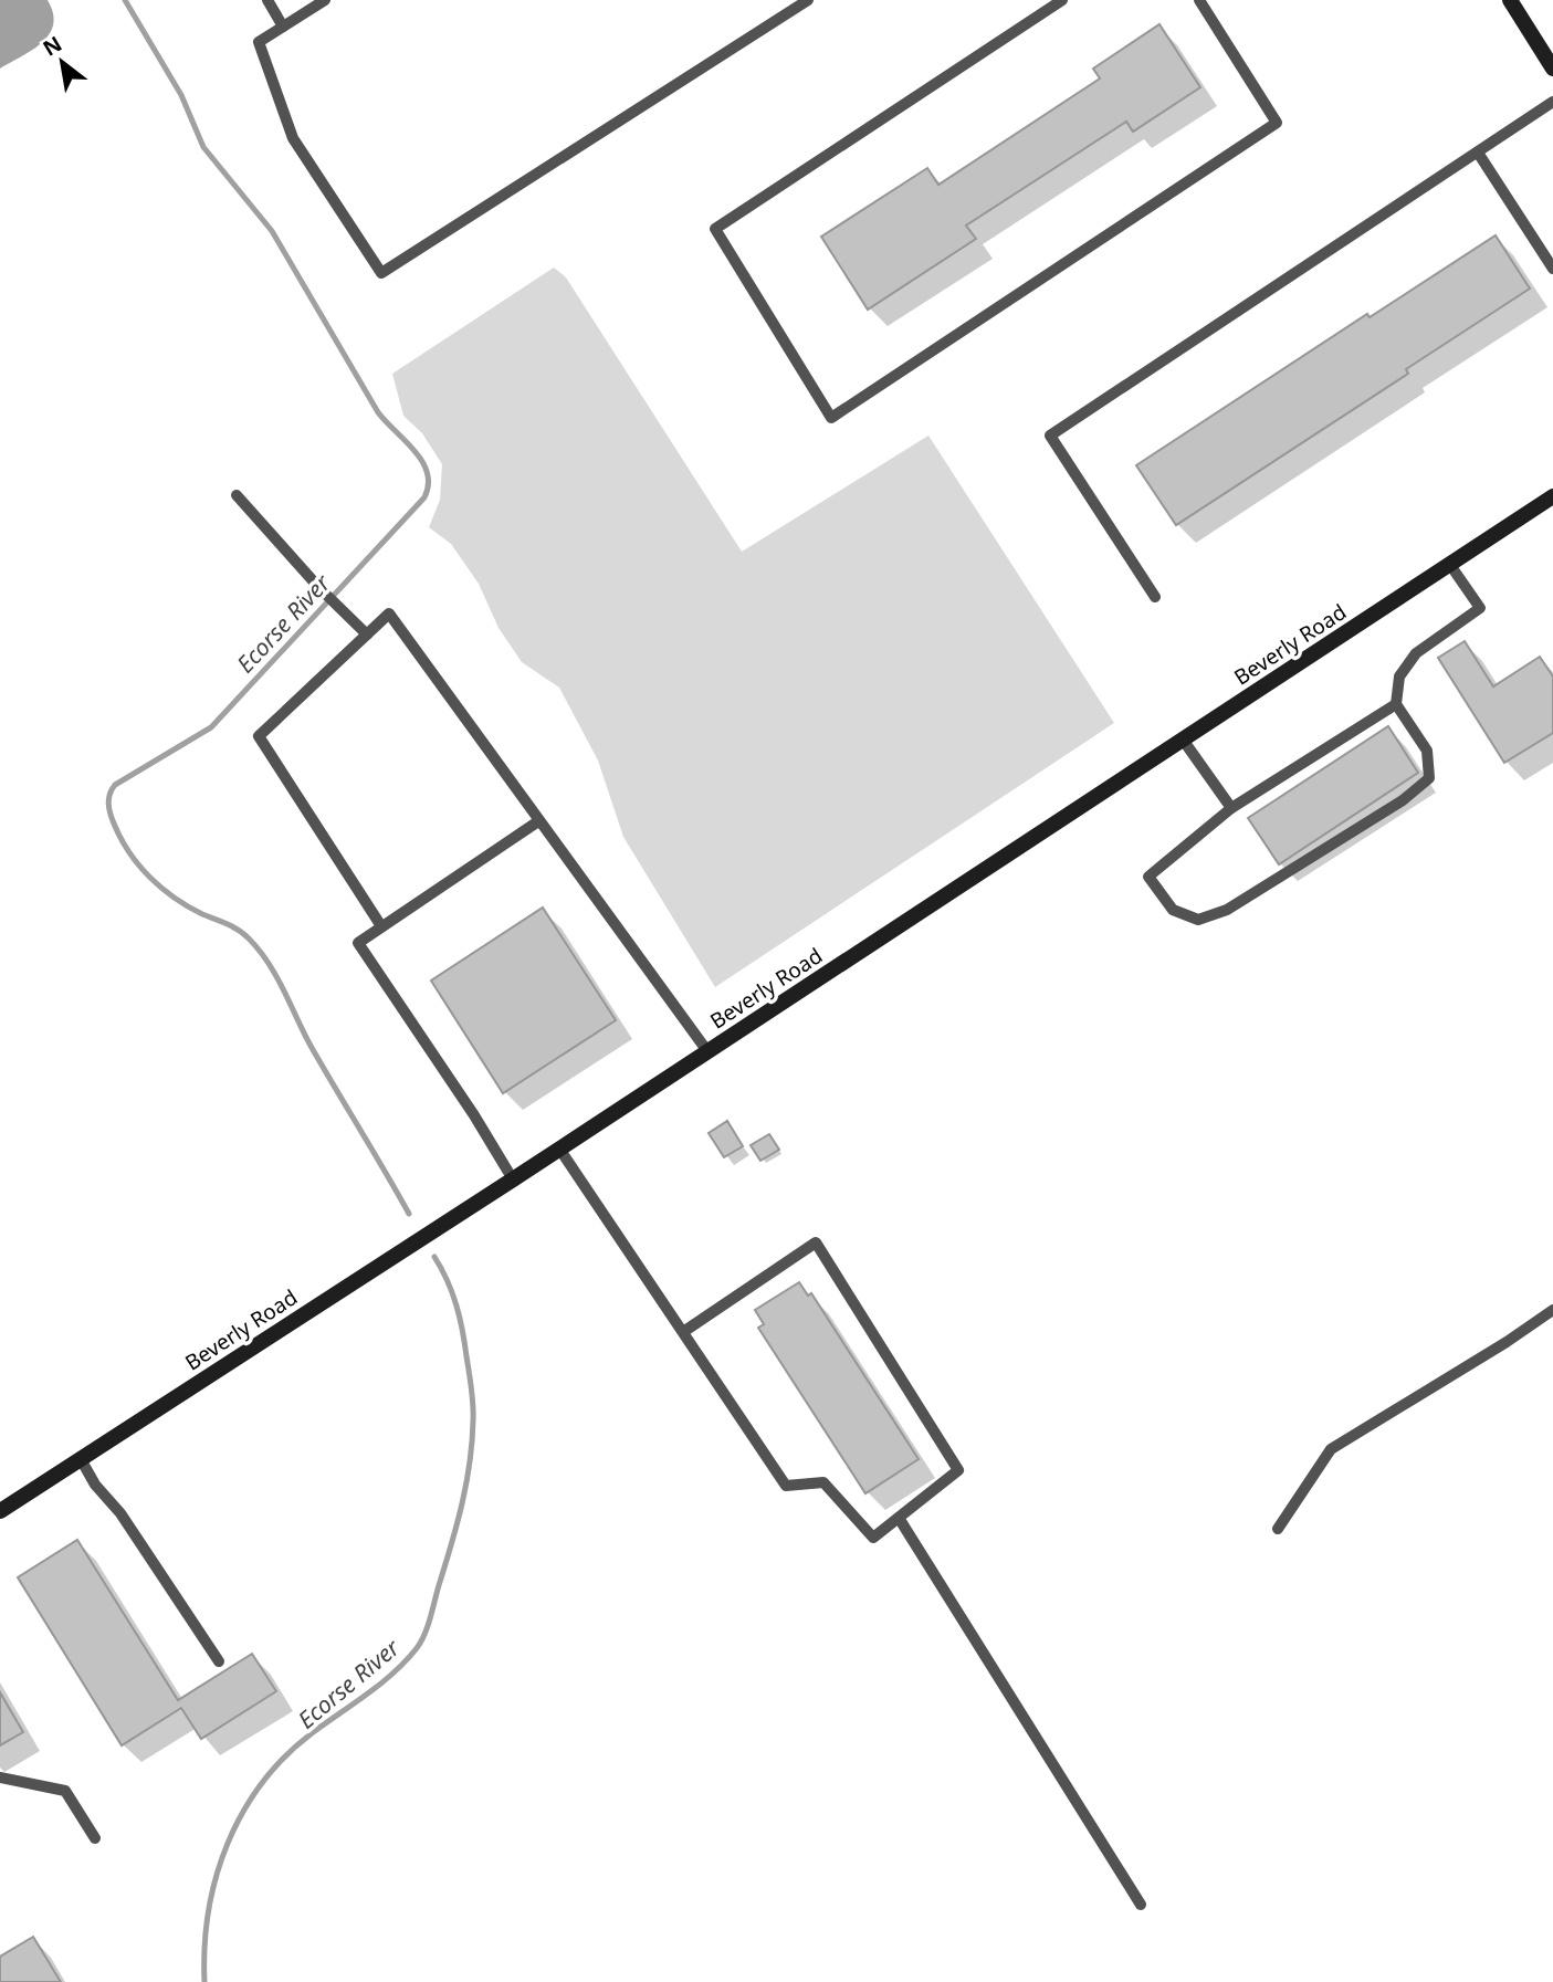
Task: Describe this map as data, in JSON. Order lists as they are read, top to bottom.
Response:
{
  "streets": {
    "street": ["Beverly Road"]
  },
  "water": ["Ecorse River"],
  "north": "top left"
}
